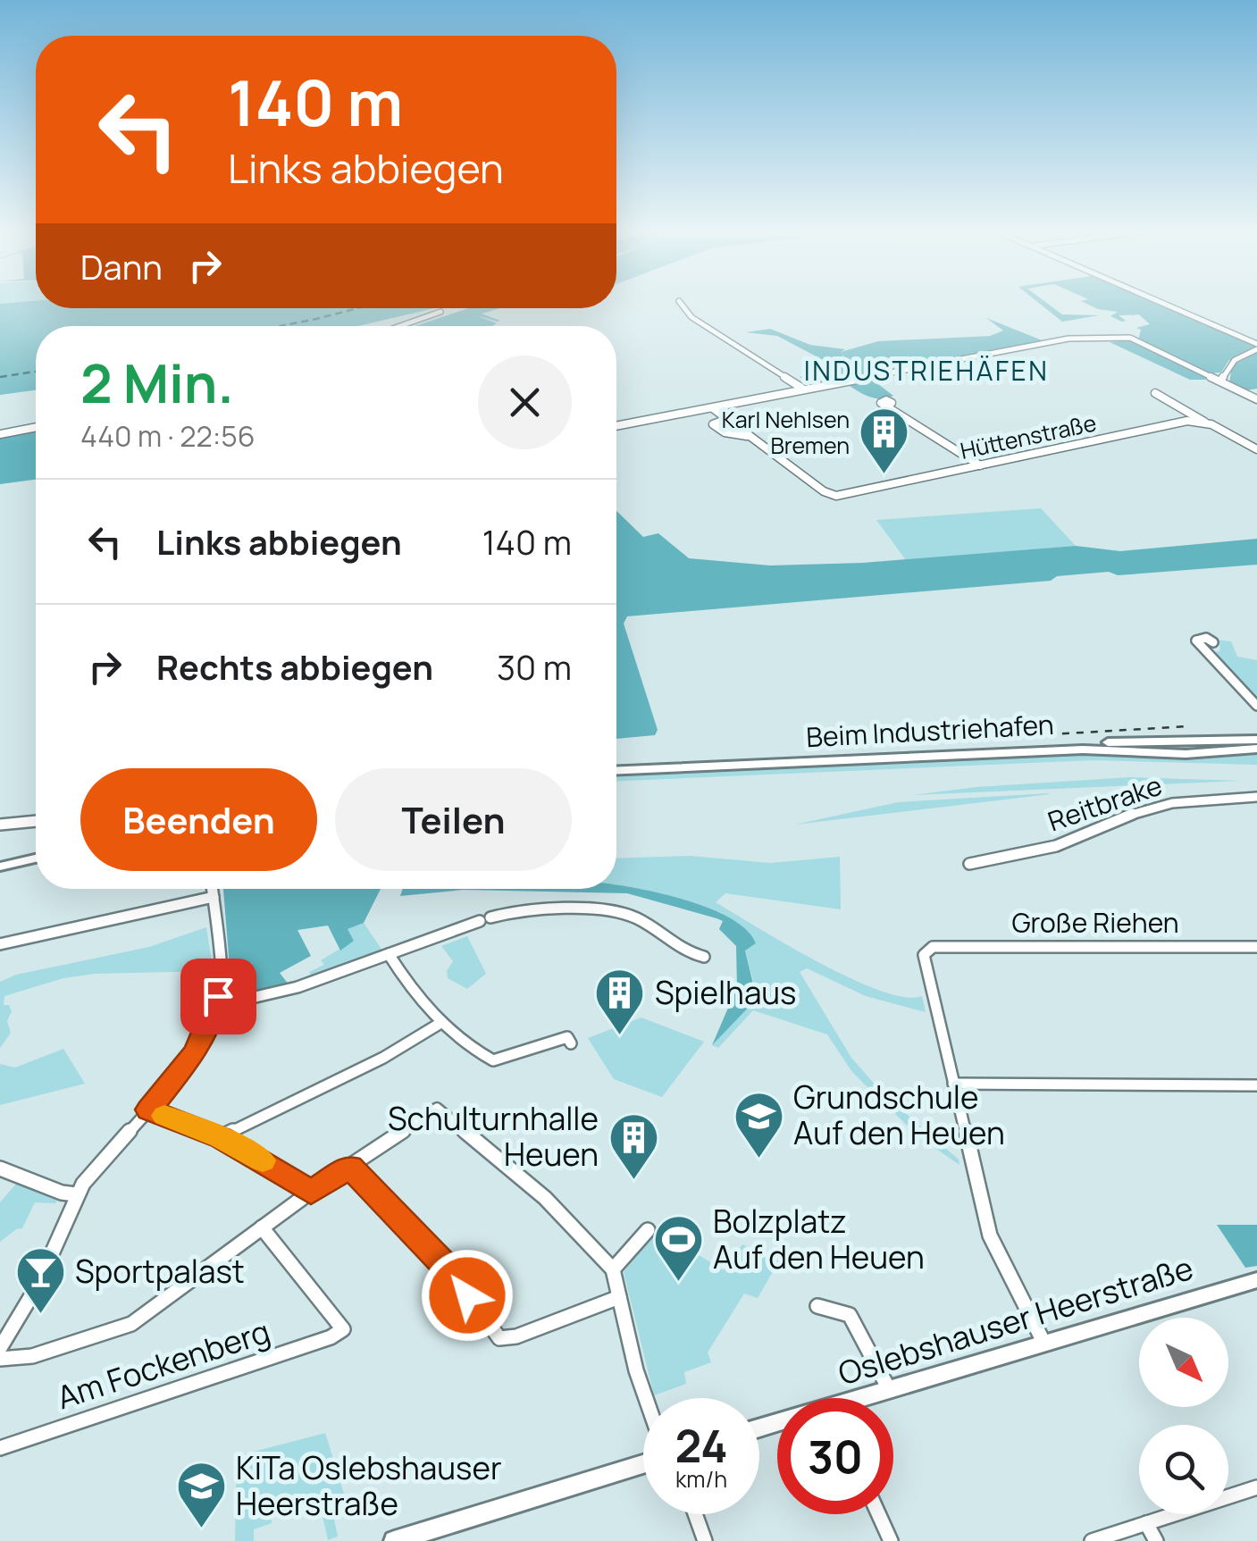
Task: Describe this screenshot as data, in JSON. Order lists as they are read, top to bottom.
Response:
{
  "streets": {
    "main road": ["Beim Industriehafen", "Oslebshauser Heerstraße"],
    "street": [
      "Hüttenstraße",
      "Reitbrake",
      "Große Riehen",
      "Am Fockenberg"
    ]
  },
  "districts": ["INDUSTRIEHÄFEN"],
  "places": {
    "building": ["Karl Nehlsen Bremen", "Spielhaus", "Schulturnhalle Heuen"],
    "school or university": ["Grundschule Auf den Heuen", "KiTa Oslebshauser Heerstraße"],
    "sports": ["Bolzplatz Auf den Heuen"],
    "bar": ["Sportpalast"]
  },
  "north": "bottom right",
  "page": {
    "turn": ["140 m", "Links abbiegen"],
    "then": "Dann",
    "heading": ["2 Min.", "440 m · 22:56"],
    "list": [
      {
        "name": "Links abbiegen",
        "value": "140 m"
      },
      {
        "name": "Rechts abbiegen",
        "value": "30 m"
      }
    ],
    "buttons": ["Beenden", "Teilen"],
    "speed": "24 km/h",
    "limit": "30"
  }
}
